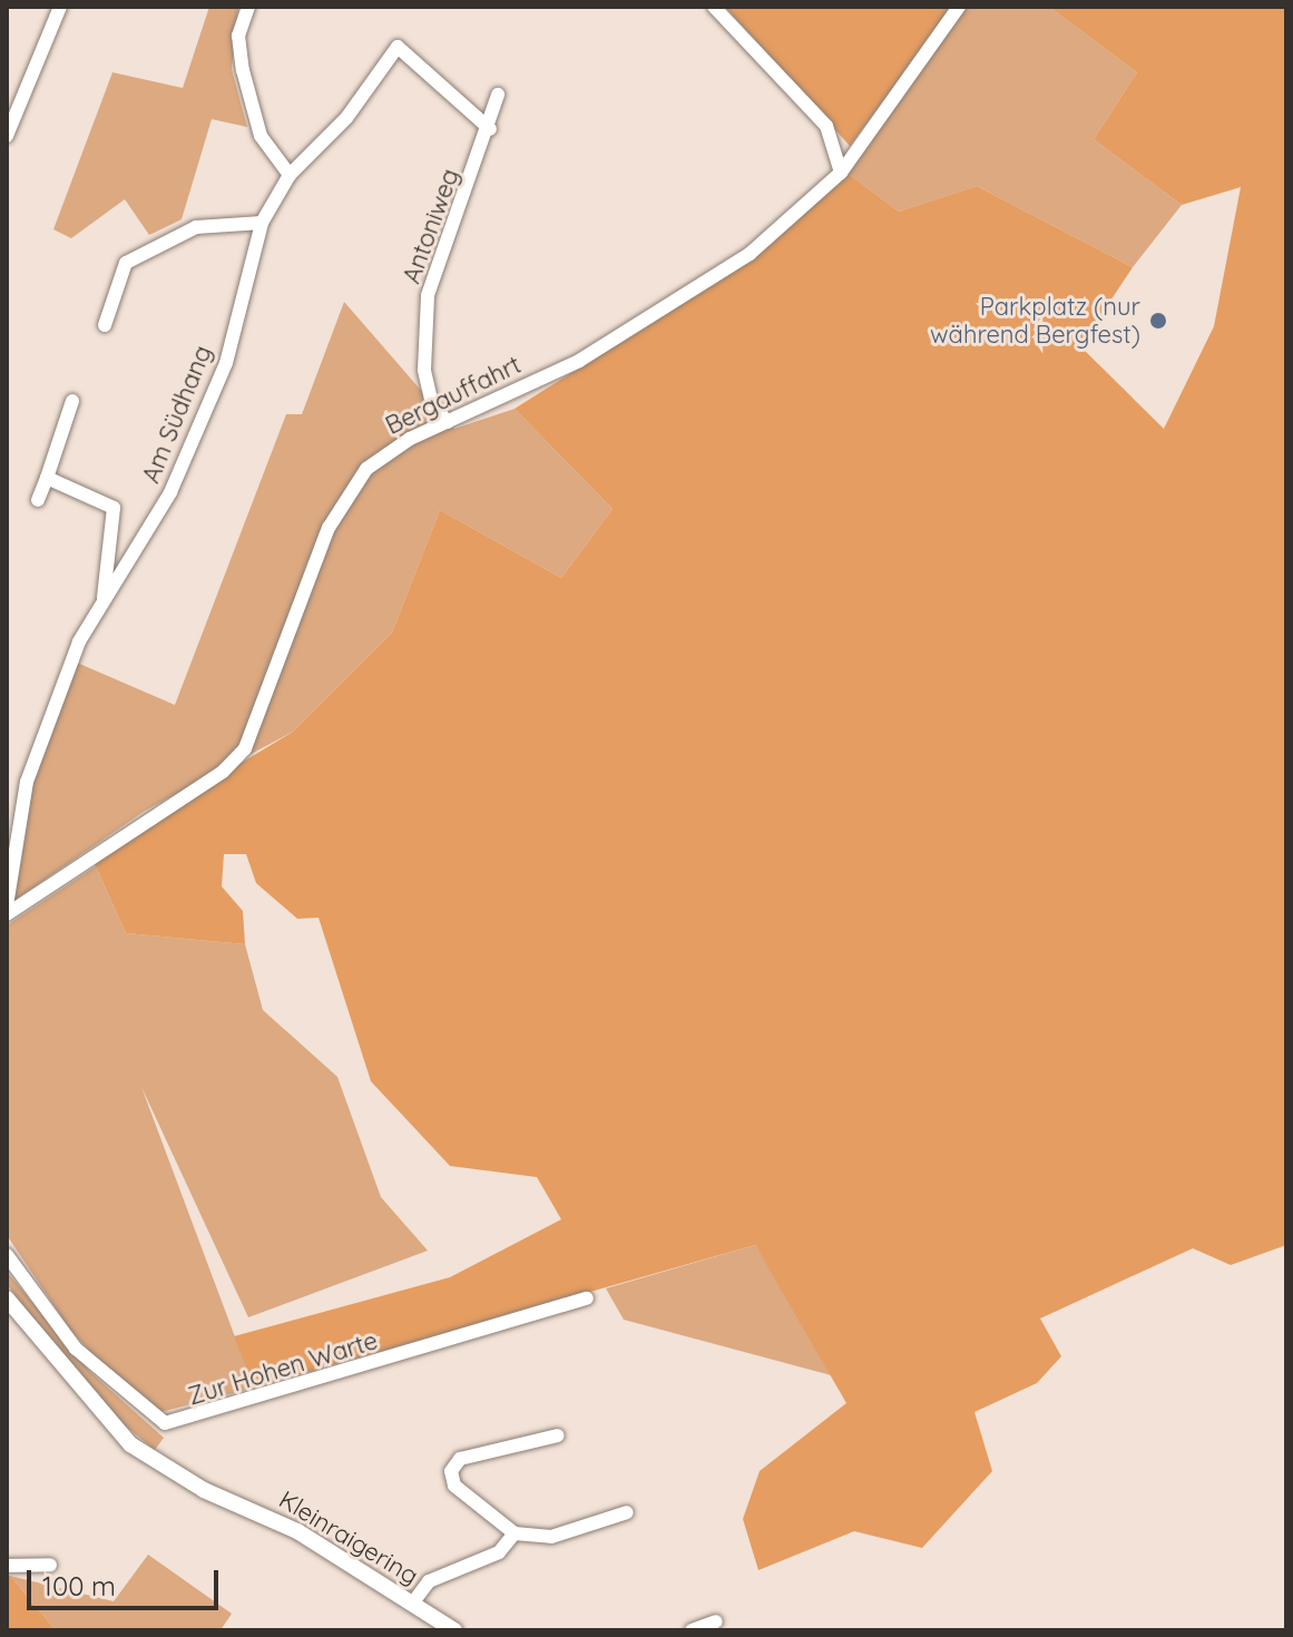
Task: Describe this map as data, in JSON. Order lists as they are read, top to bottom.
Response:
{
  "streets": {
    "street": [
      "Antoniweg",
      "Bergauffahrt",
      "Am Südhang",
      "Zur Hohen Warte",
      "Kleinraigering"
    ]
  },
  "crossings": [
    ["Antoniweg", "Bergauffahrt"],
    ["Antoniweg", "Am Südhang"]
  ],
  "places": ["Parkplatz (nur während Bergfest)"],
  "scale_bar": "100 m"
}
